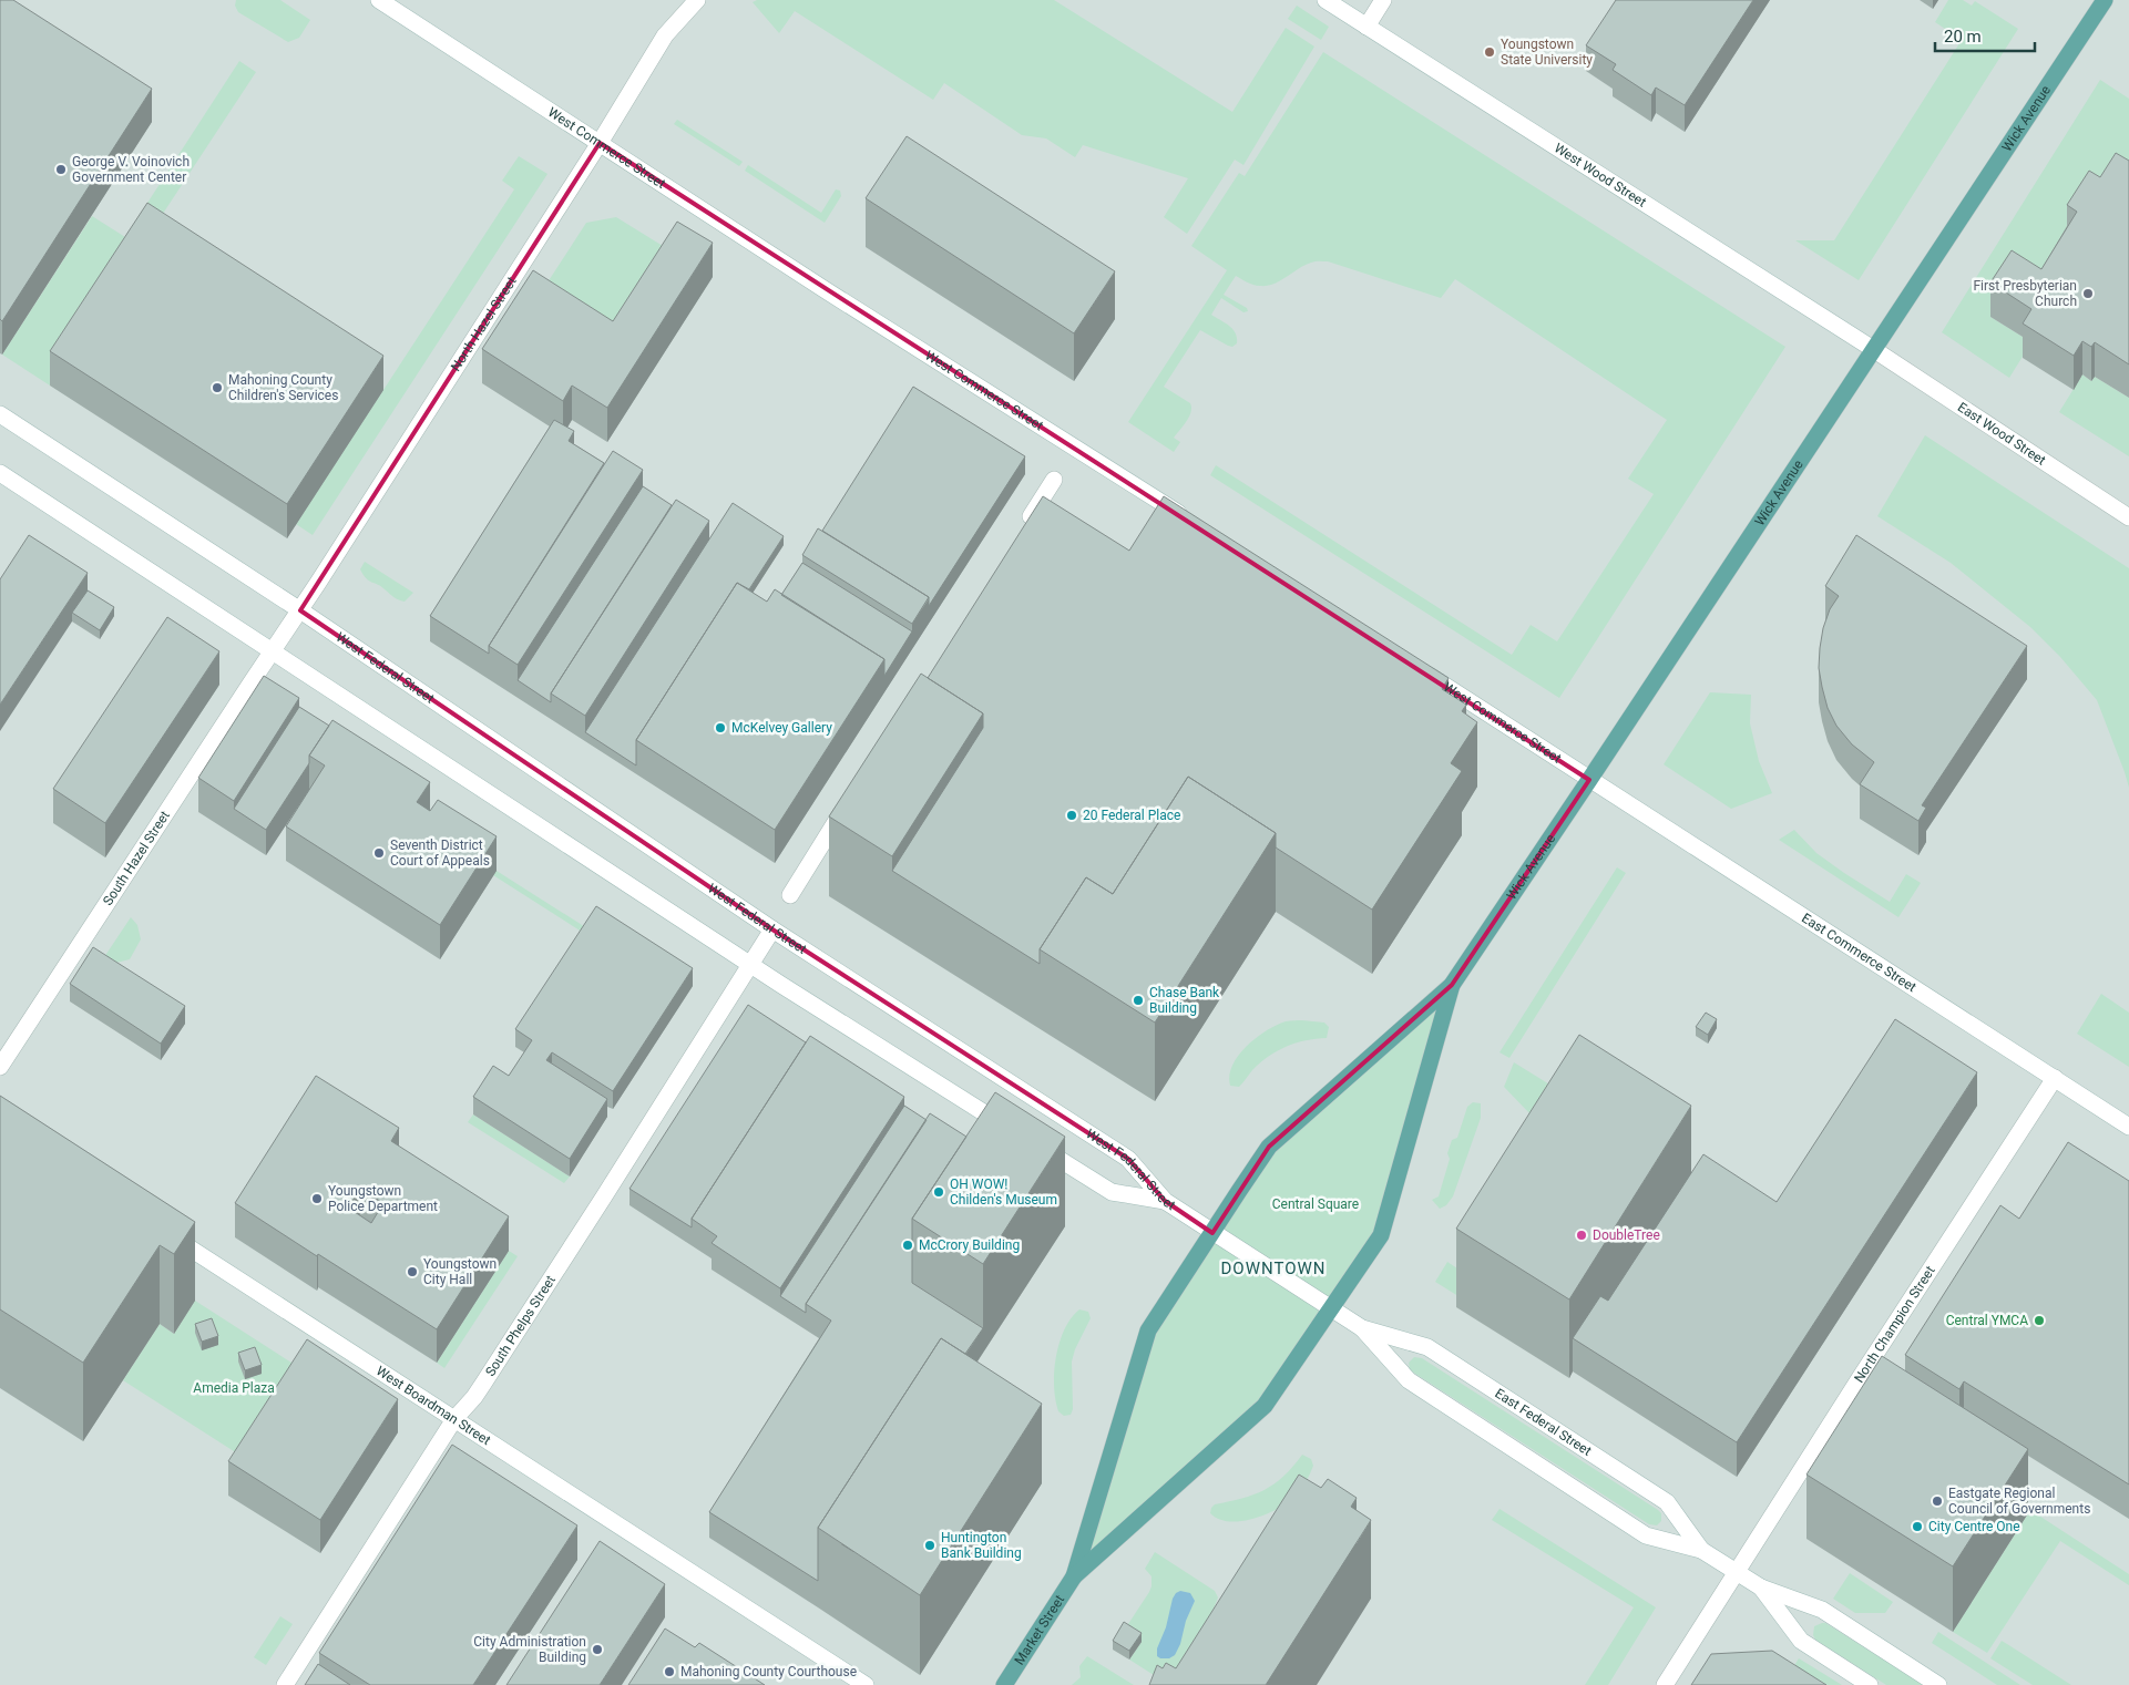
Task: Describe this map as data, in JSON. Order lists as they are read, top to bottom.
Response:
{
  "streets": {
    "main road": ["Wick Avenue", "Market Street"],
    "street": [
      "West Commerce Street",
      "West Wood Street",
      "North Hazel Street",
      "East Wood Street",
      "West Federal Street",
      "South Hazel Street",
      "East Commerce Street",
      "North Champion Street",
      "South Phelps Street",
      "West Boardman Street",
      "East Federal Street"
    ]
  },
  "crossings": [
    ["Wick Avenue", "West Commerce Street"],
    ["Wick Avenue", "West Wood Street"],
    ["Wick Avenue", "East Wood Street"],
    ["Wick Avenue", "East Commerce Street"],
    ["West Commerce Street", "North Hazel Street"],
    ["West Commerce Street", "East Commerce Street"],
    ["West Wood Street", "East Wood Street"],
    ["North Hazel Street", "West Federal Street"],
    ["North Hazel Street", "South Hazel Street"],
    ["West Federal Street", "South Phelps Street"],
    ["West Federal Street", "East Federal Street"],
    ["East Commerce Street", "North Champion Street"],
    ["North Champion Street", "East Federal Street"],
    ["South Phelps Street", "West Boardman Street"]
  ],
  "districts": ["DOWNTOWN"],
  "parks": ["Central Square", "Amedia Plaza"],
  "places": [
    "Youngstown State University",
    "George V. Voinovich Government Center",
    "First Presbyterian Church",
    "Mahoning County Children's Services",
    "McKelvey Gallery",
    "20 Federal Place",
    "Seventh District Court of Appeals",
    "Chase Bank Building",
    "OH WOW! Childen's Museum",
    "Youngstown Police Department",
    "DoubleTree",
    "McCrory Building",
    "Youngstown City Hall",
    "Central YMCA",
    "Eastgate Regional Council of Governments",
    "City Centre One",
    "Huntington Bank Building",
    "City Administration Building",
    "Mahoning County Courthouse"
  ],
  "scale_bar": "20 m"
}
